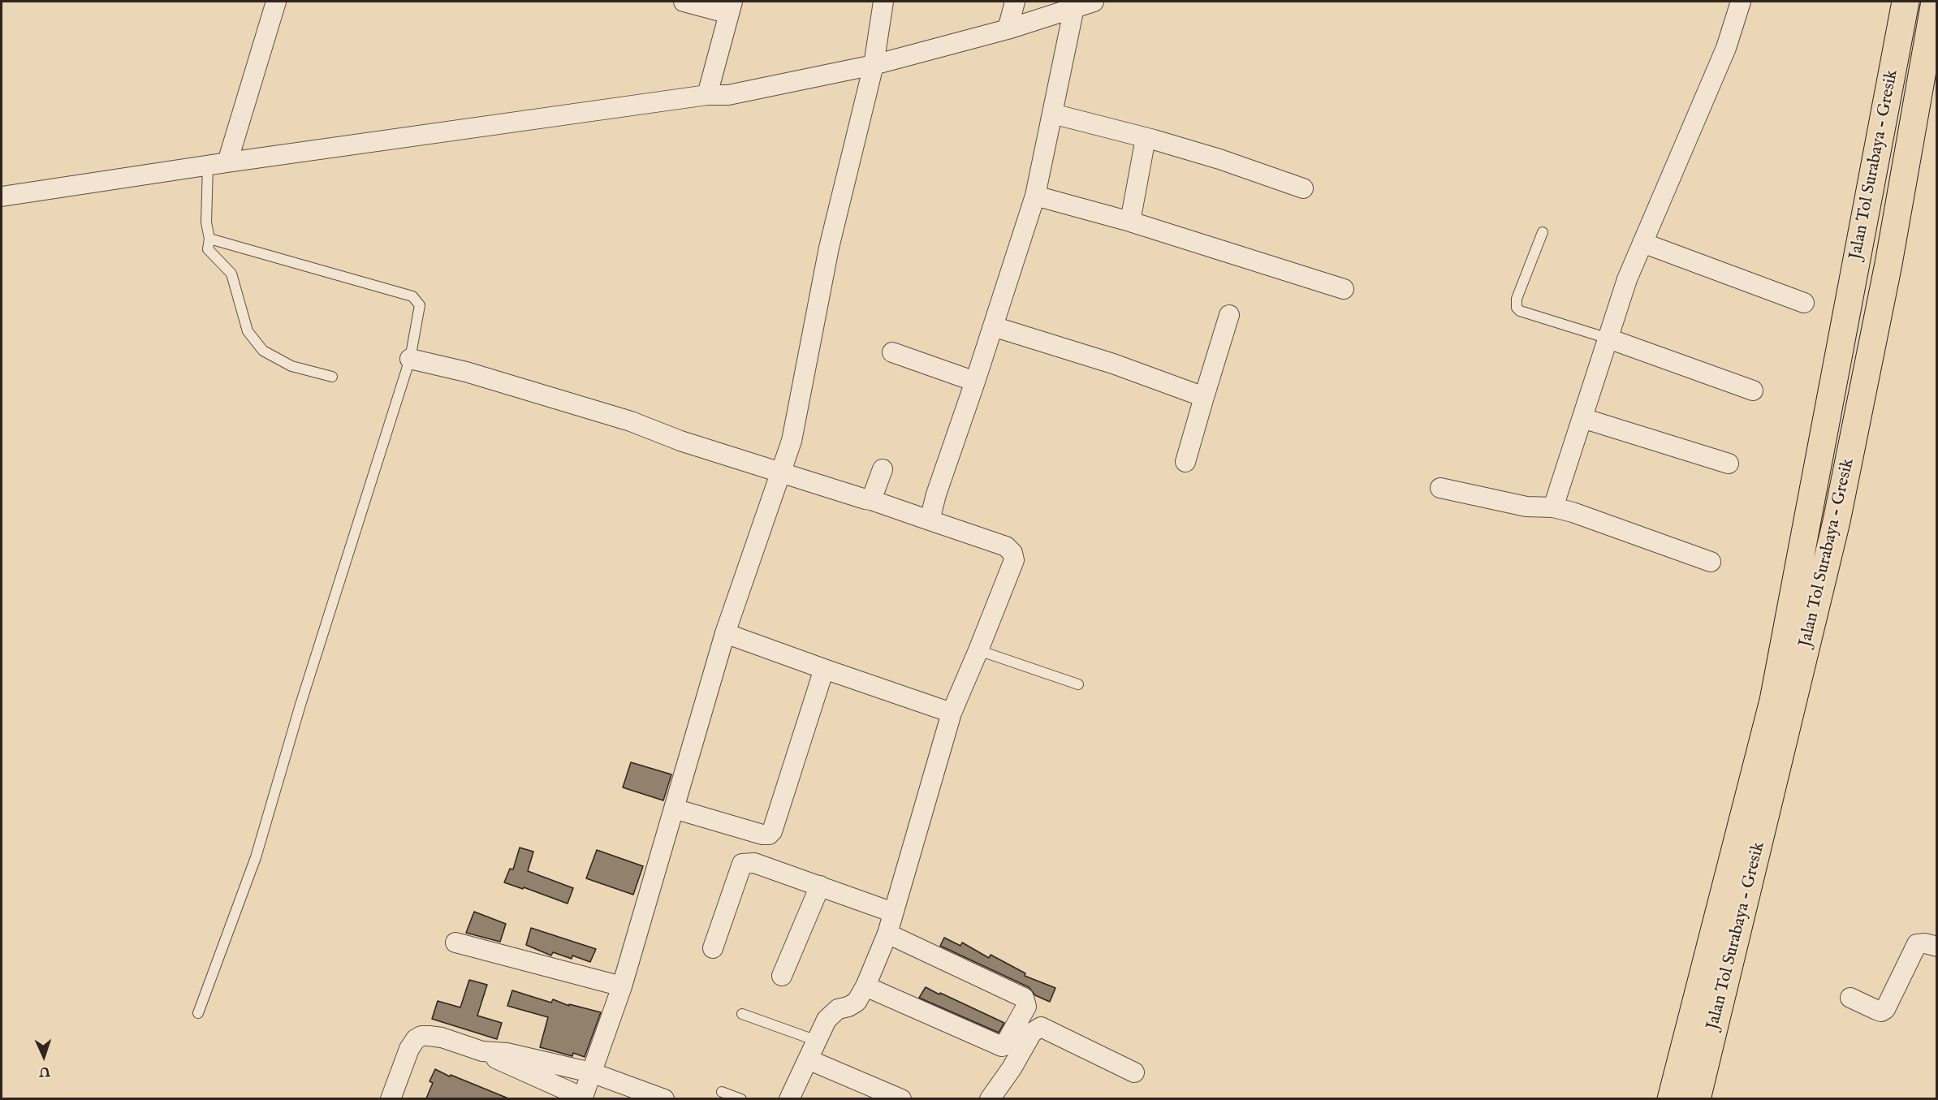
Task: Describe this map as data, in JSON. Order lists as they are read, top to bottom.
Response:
{
  "streets": {
    "highway": ["Jalan Tol Surabaya - Gresik"]
  },
  "north": "bottom"
}
